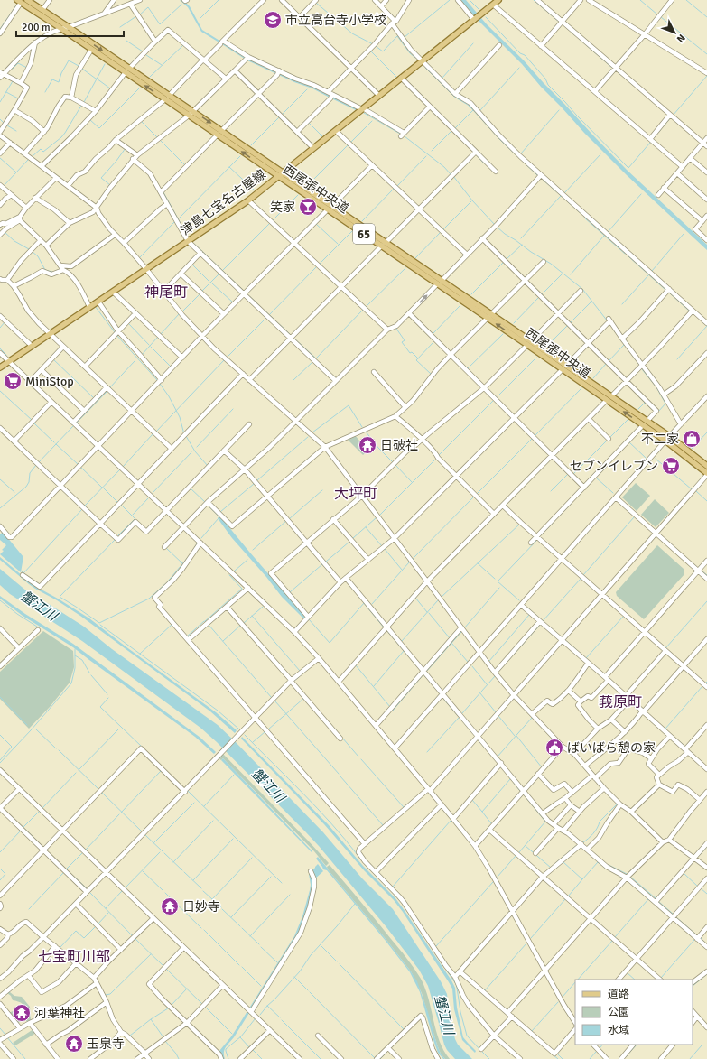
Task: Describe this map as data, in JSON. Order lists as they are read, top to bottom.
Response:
{
  "streets": {
    "main road": ["西尾張中央道", "津島七宝名古屋線", "65"]
  },
  "crossings": [
    ["西尾張中央道", "津島七宝名古屋線"]
  ],
  "districts": [
    "神尾町",
    "大坪町",
    "莪原町",
    "七宝町川部"
  ],
  "water": ["蟹江川"],
  "places": {
    "school or university": ["市立高台寺小学校"],
    "bar": ["笑家"],
    "supermarket": ["MiniStop", "セブンイレブン"],
    "shop": ["不二家"],
    "temple": [
      "日破社",
      "日妙寺",
      "河葉神社",
      "玉泉寺"
    ],
    "public building": ["ばいばら憩の家"]
  },
  "legend": ["道路", "公園", "水域"],
  "scale_bar": "200 m",
  "north": "bottom right"
}
